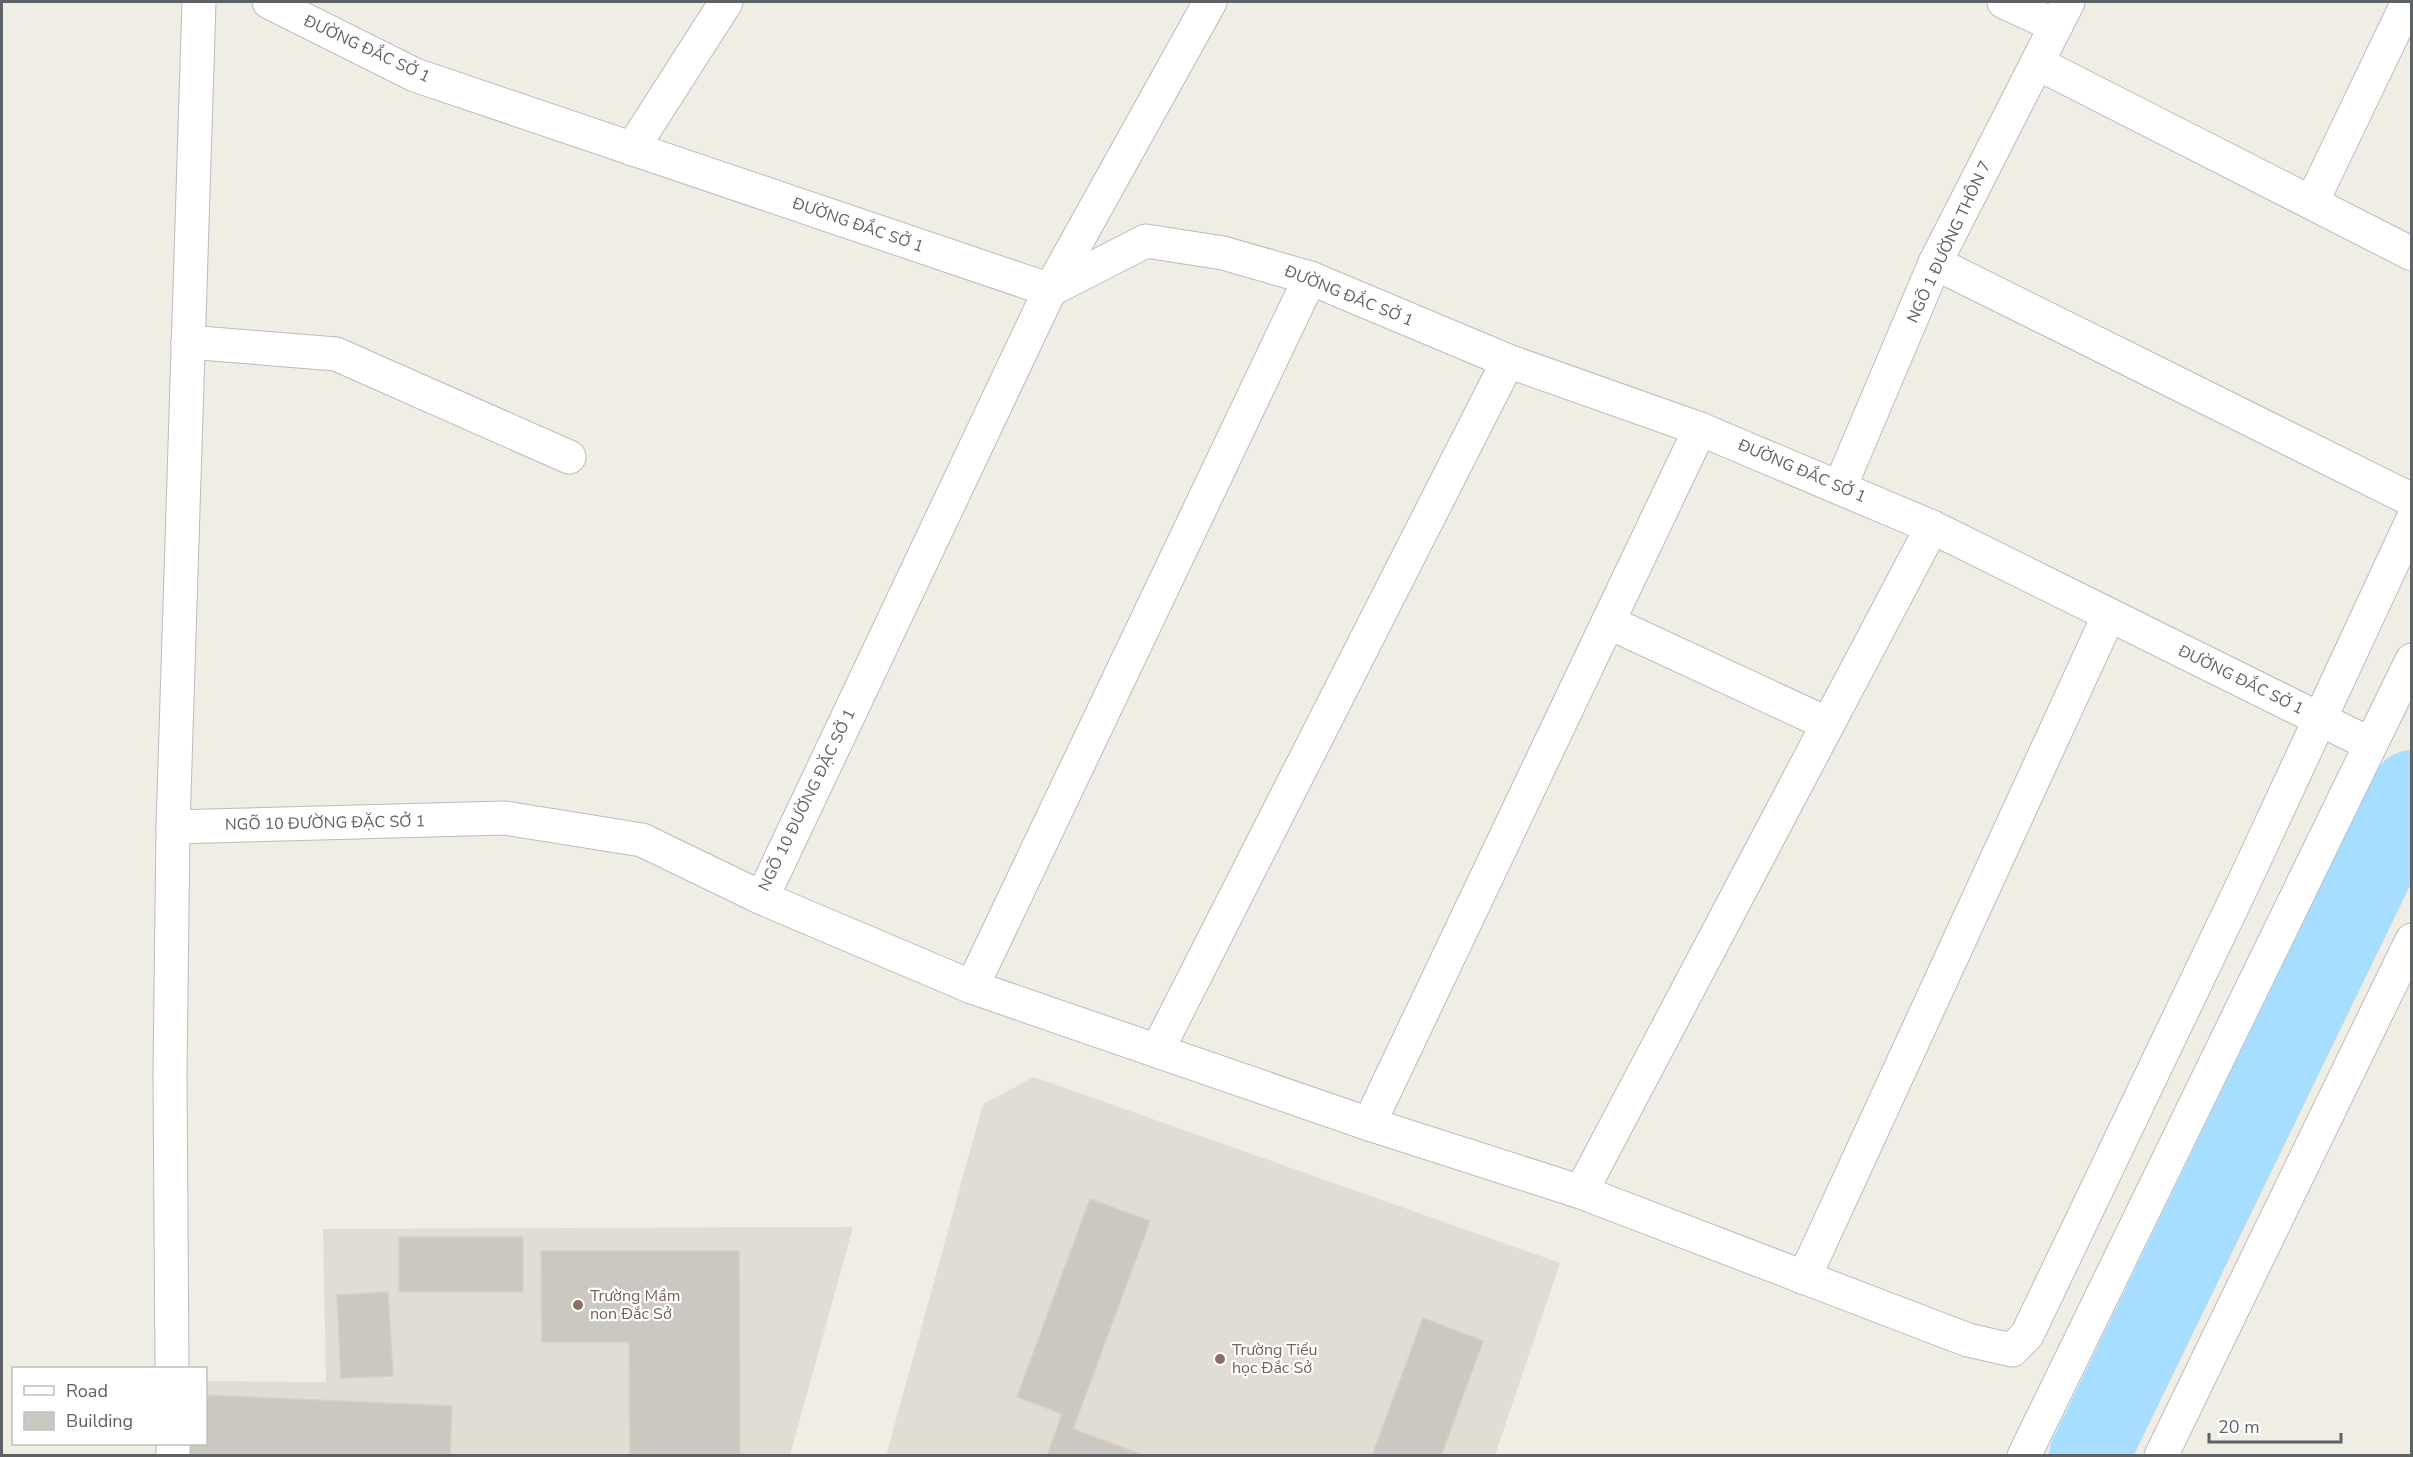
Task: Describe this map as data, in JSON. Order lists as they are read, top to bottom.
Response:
{
  "streets": {
    "street": ["ĐƯỜNG ĐẮC SỞ 1", "NGÕ 1 ĐƯỜNG THÔN 7", "NGÕ 10 ĐƯỜNG ĐẶC SỞ 1"]
  },
  "crossings": [
    ["ĐƯỜNG ĐẮC SỞ 1", "NGÕ 1 ĐƯỜNG THÔN 7"],
    ["ĐƯỜNG ĐẮC SỞ 1", "NGÕ 10 ĐƯỜNG ĐẶC SỞ 1"]
  ],
  "places": ["Trường Mầm non Đắc Sở", "Trường Tiểu học Đắc Sở"],
  "legend": ["Road", "Building"],
  "scale_bar": "20 m"
}
